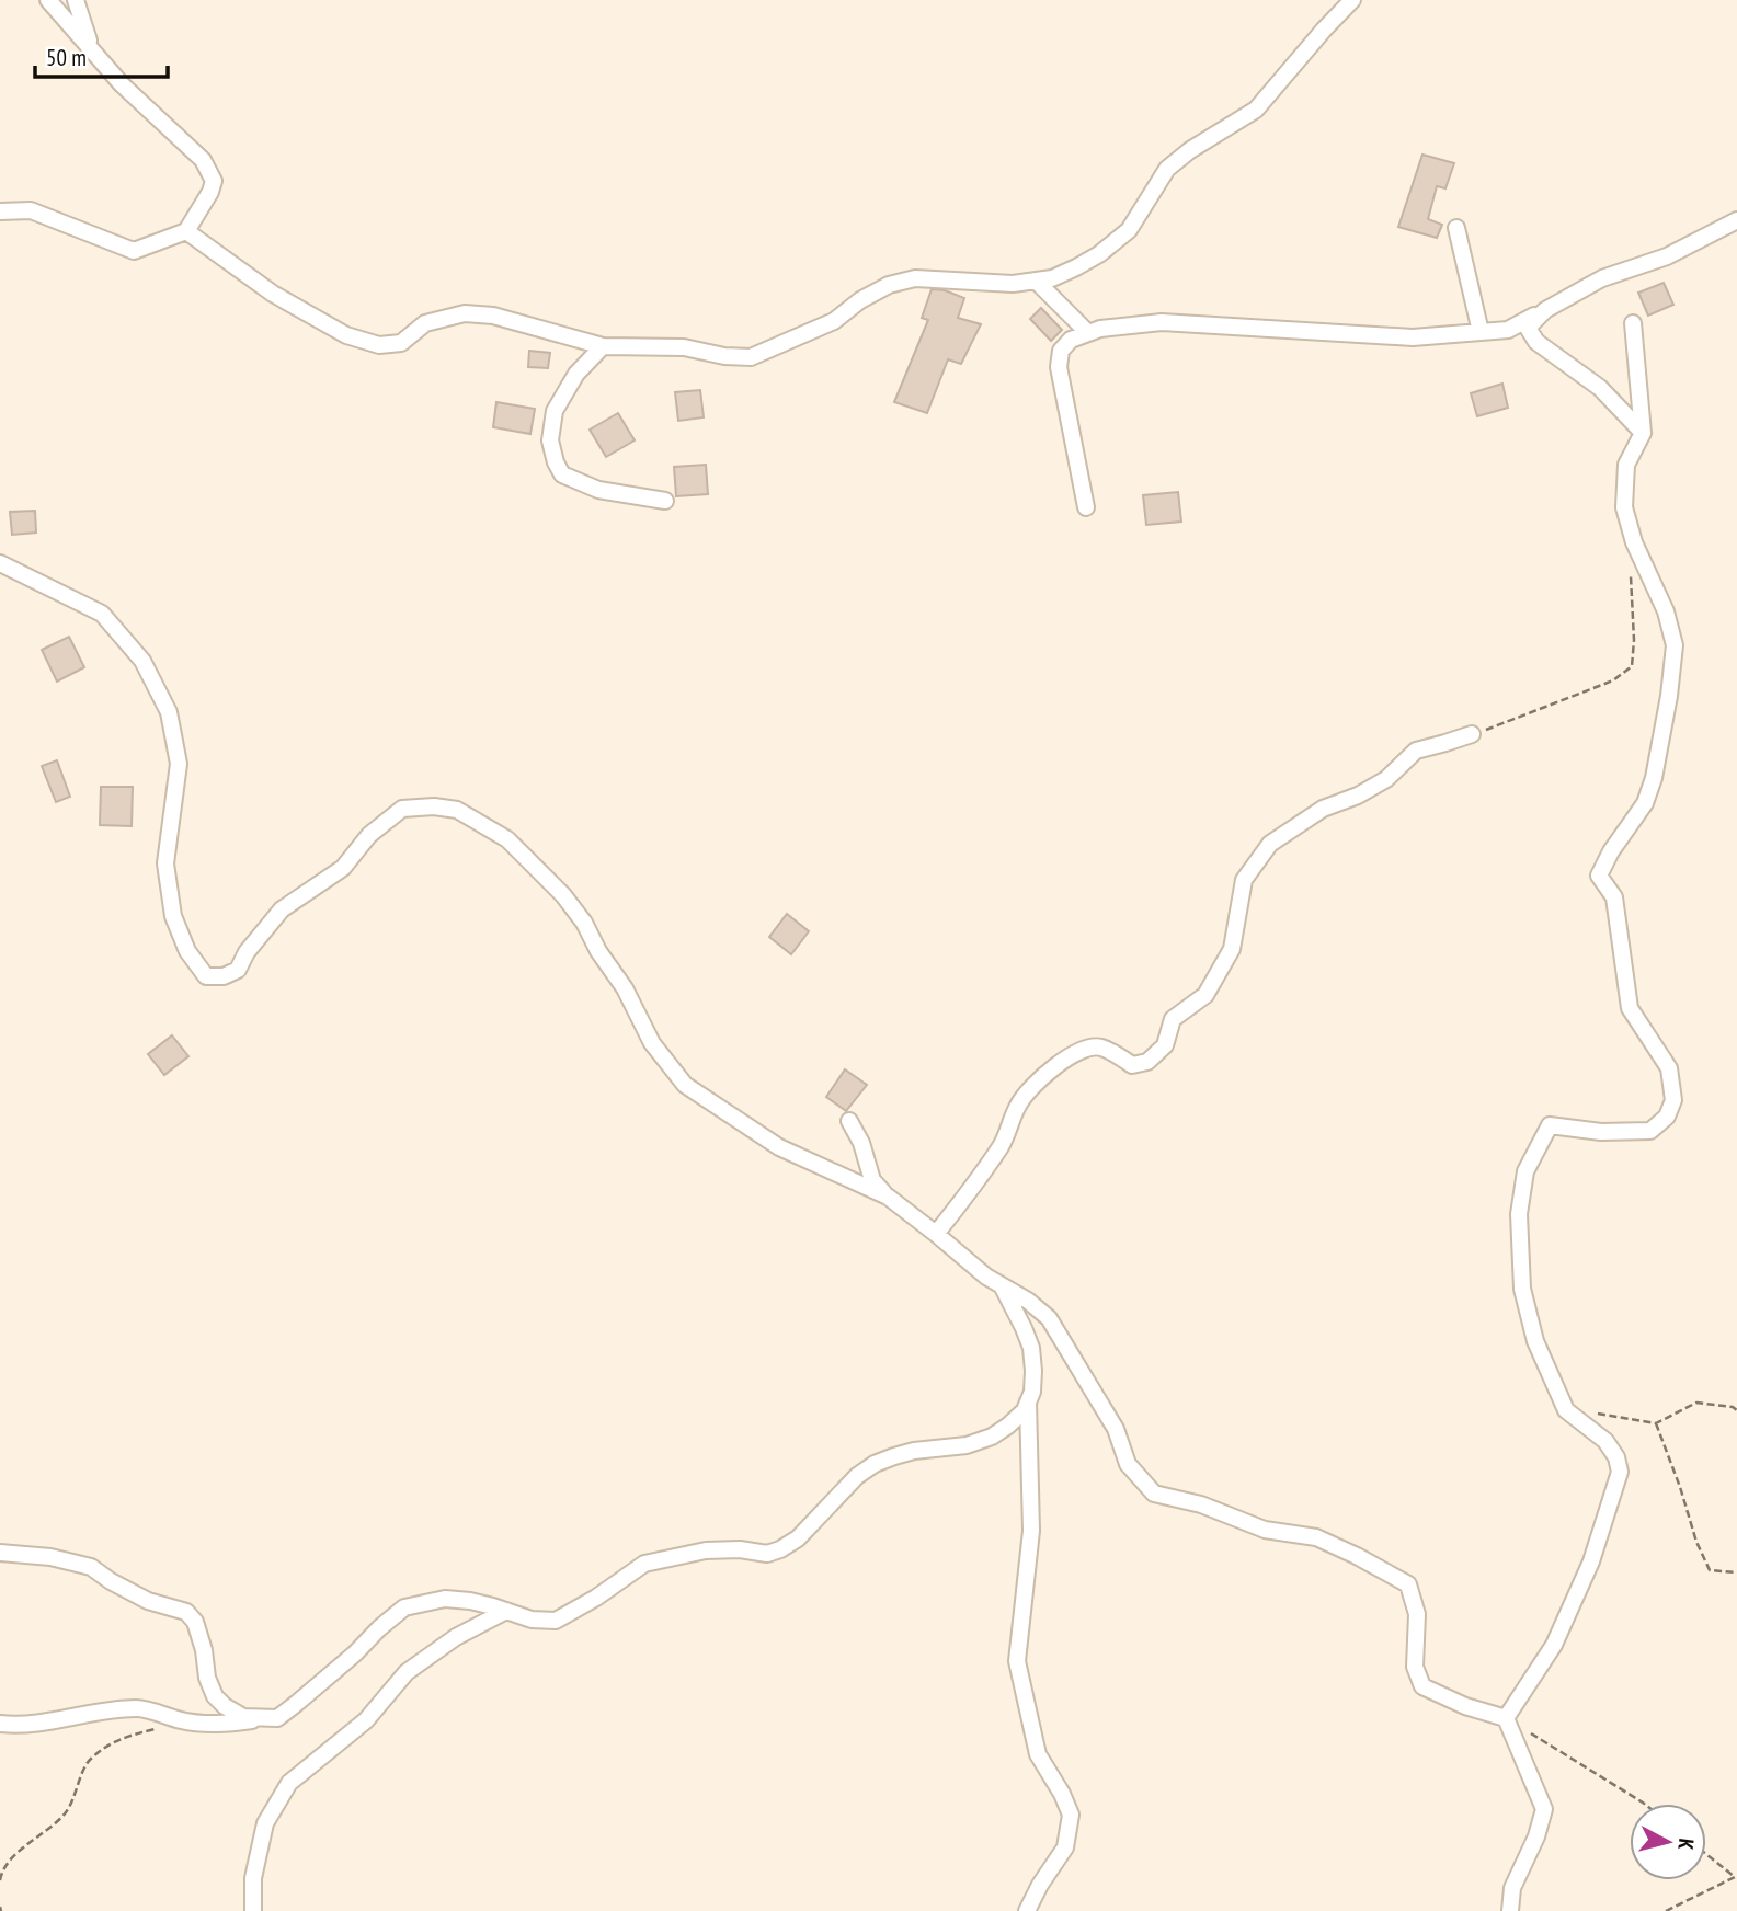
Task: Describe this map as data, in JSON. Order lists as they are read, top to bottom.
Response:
{
  "scale_bar": "50 m",
  "north": "right"
}
